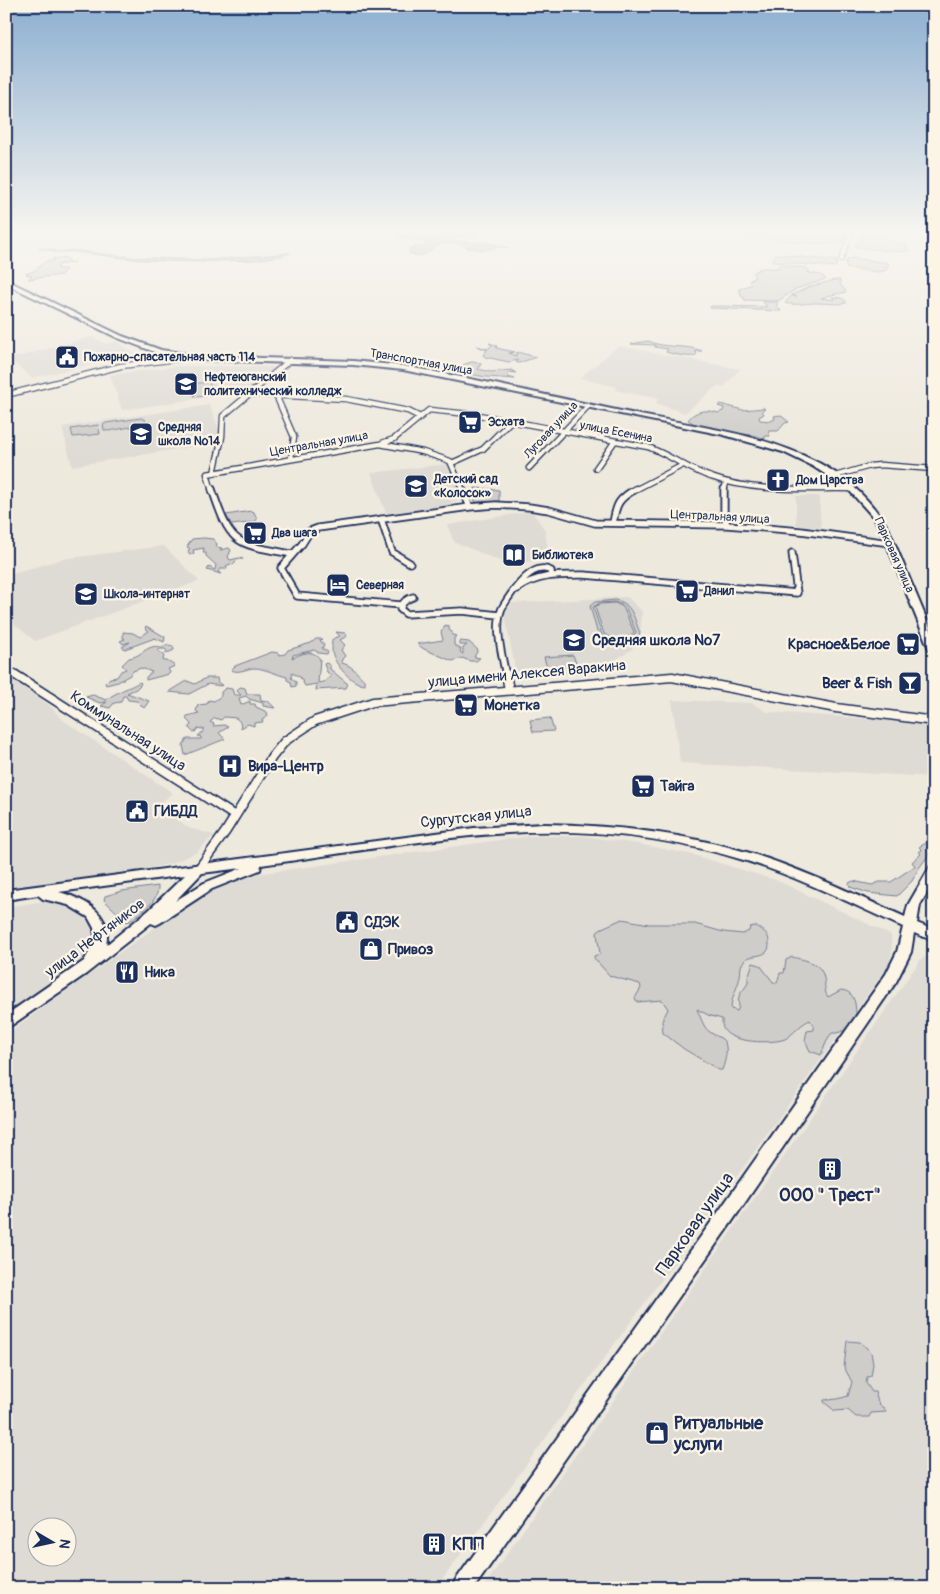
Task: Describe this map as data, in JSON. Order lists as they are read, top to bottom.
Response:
{
  "streets": {
    "street": [
      "Транспортная улица",
      "Луговая улица",
      "улица Есенина",
      "Центральная улица",
      "Парковая улица",
      "улица имени Алексея Варакина",
      "Коммунальная улица",
      "Сургутская улица",
      "улица Нефтяников"
    ]
  },
  "crossings": [
    ["Транспортная улица", "Луговая улица"],
    ["Транспортная улица", "Парковая улица"],
    ["Луговая улица", "улица Есенина"],
    ["улица Есенина", "Парковая улица"],
    ["Центральная улица", "Парковая улица"],
    ["Парковая улица", "Сургутская улица"],
    ["улица имени Алексея Варакина", "Коммунальная улица"],
    ["улица имени Алексея Варакина", "Сургутская улица"],
    ["улица имени Алексея Варакина", "улица Нефтяников"],
    ["Сургутская улица", "улица Нефтяников"]
  ],
  "places": {
    "public building": ["Пожарно-спасательная часть 114", "ГИБДД", "СДЭК"],
    "school or university": [
      "Нефтеюганский политехнический колледж",
      "Средняя школа №14",
      "Детский сад «Колосок»",
      "Школа-интернат",
      "Средняя школа №7"
    ],
    "supermarket": [
      "Эсхата",
      "Два шага",
      "Данил",
      "Красное&Белое",
      "Монетка",
      "Тайга"
    ],
    "church": ["Дом Царства"],
    "library": ["Библиотека"],
    "hotel": ["Северная"],
    "bar": ["Beer & Fish"],
    "hospital": ["Вира-Центр"],
    "shop": ["Привоз", "Ритуальные услуги"],
    "restaurant": ["Ника"],
    "building": ["ООО \" Трест\"", "КПП"]
  },
  "north": "right"
}
